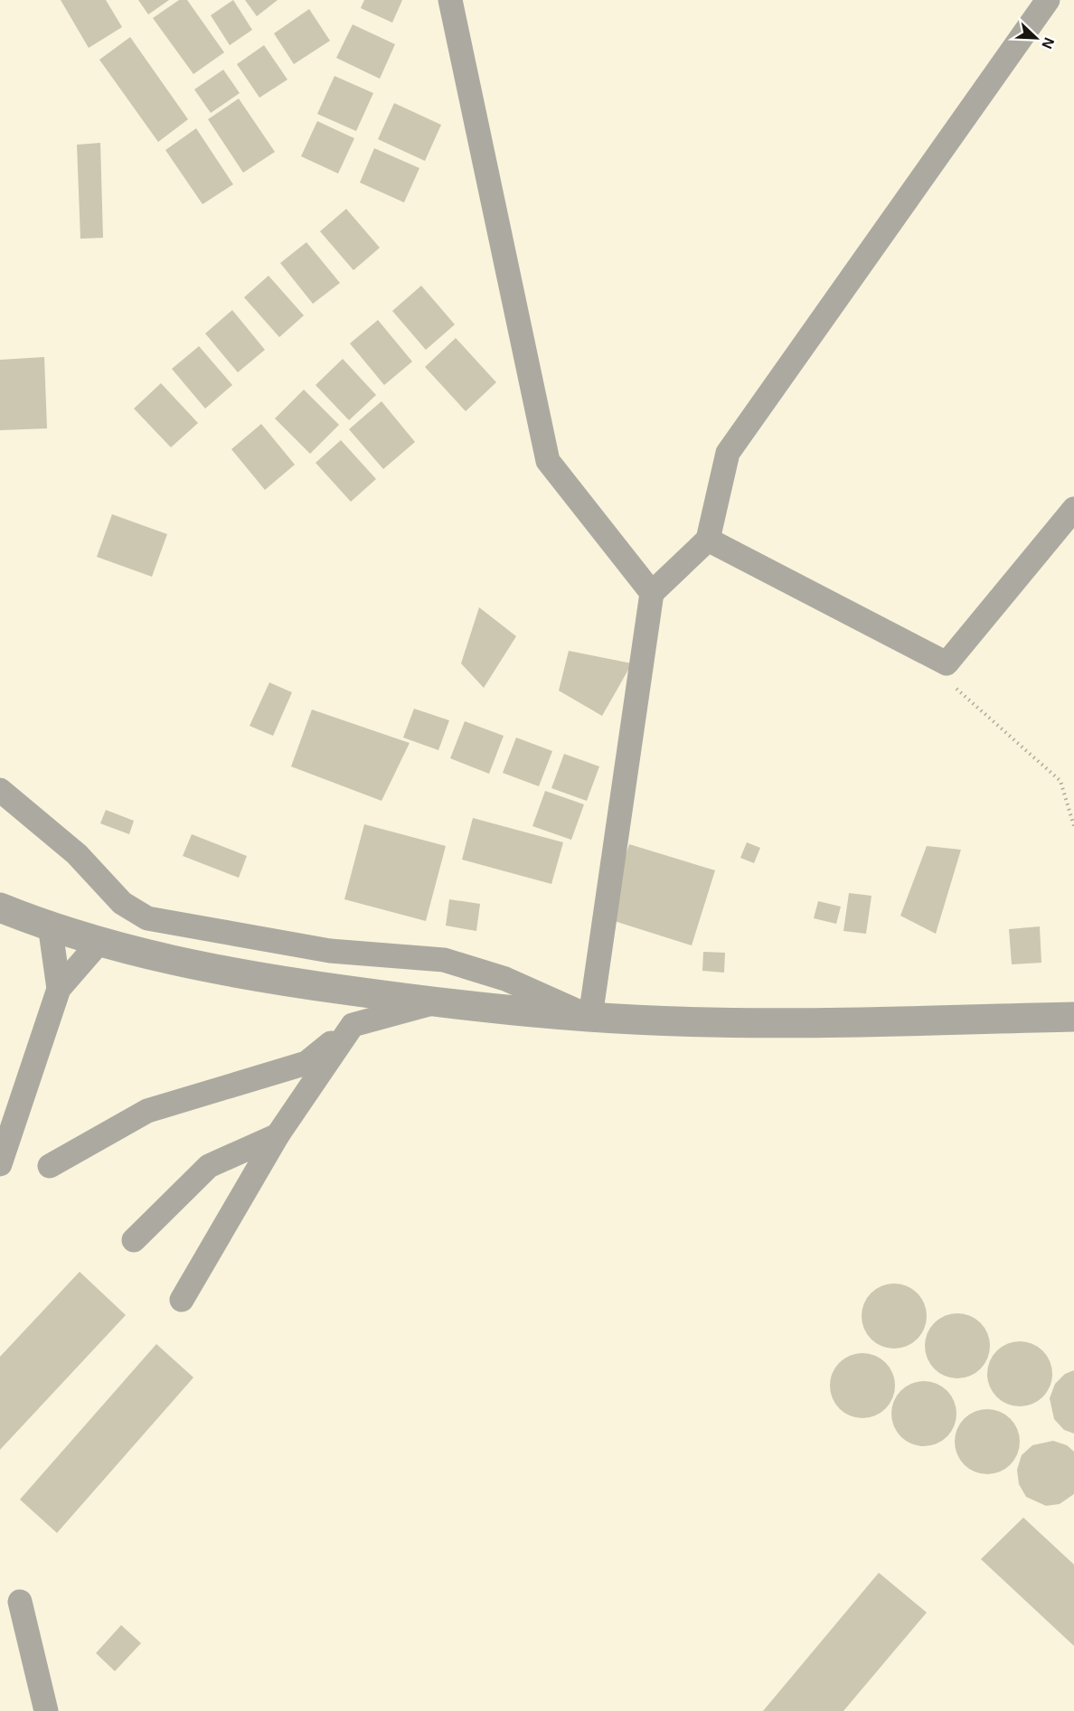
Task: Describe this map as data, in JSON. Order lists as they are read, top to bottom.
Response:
{
  "north": "bottom right"
}
